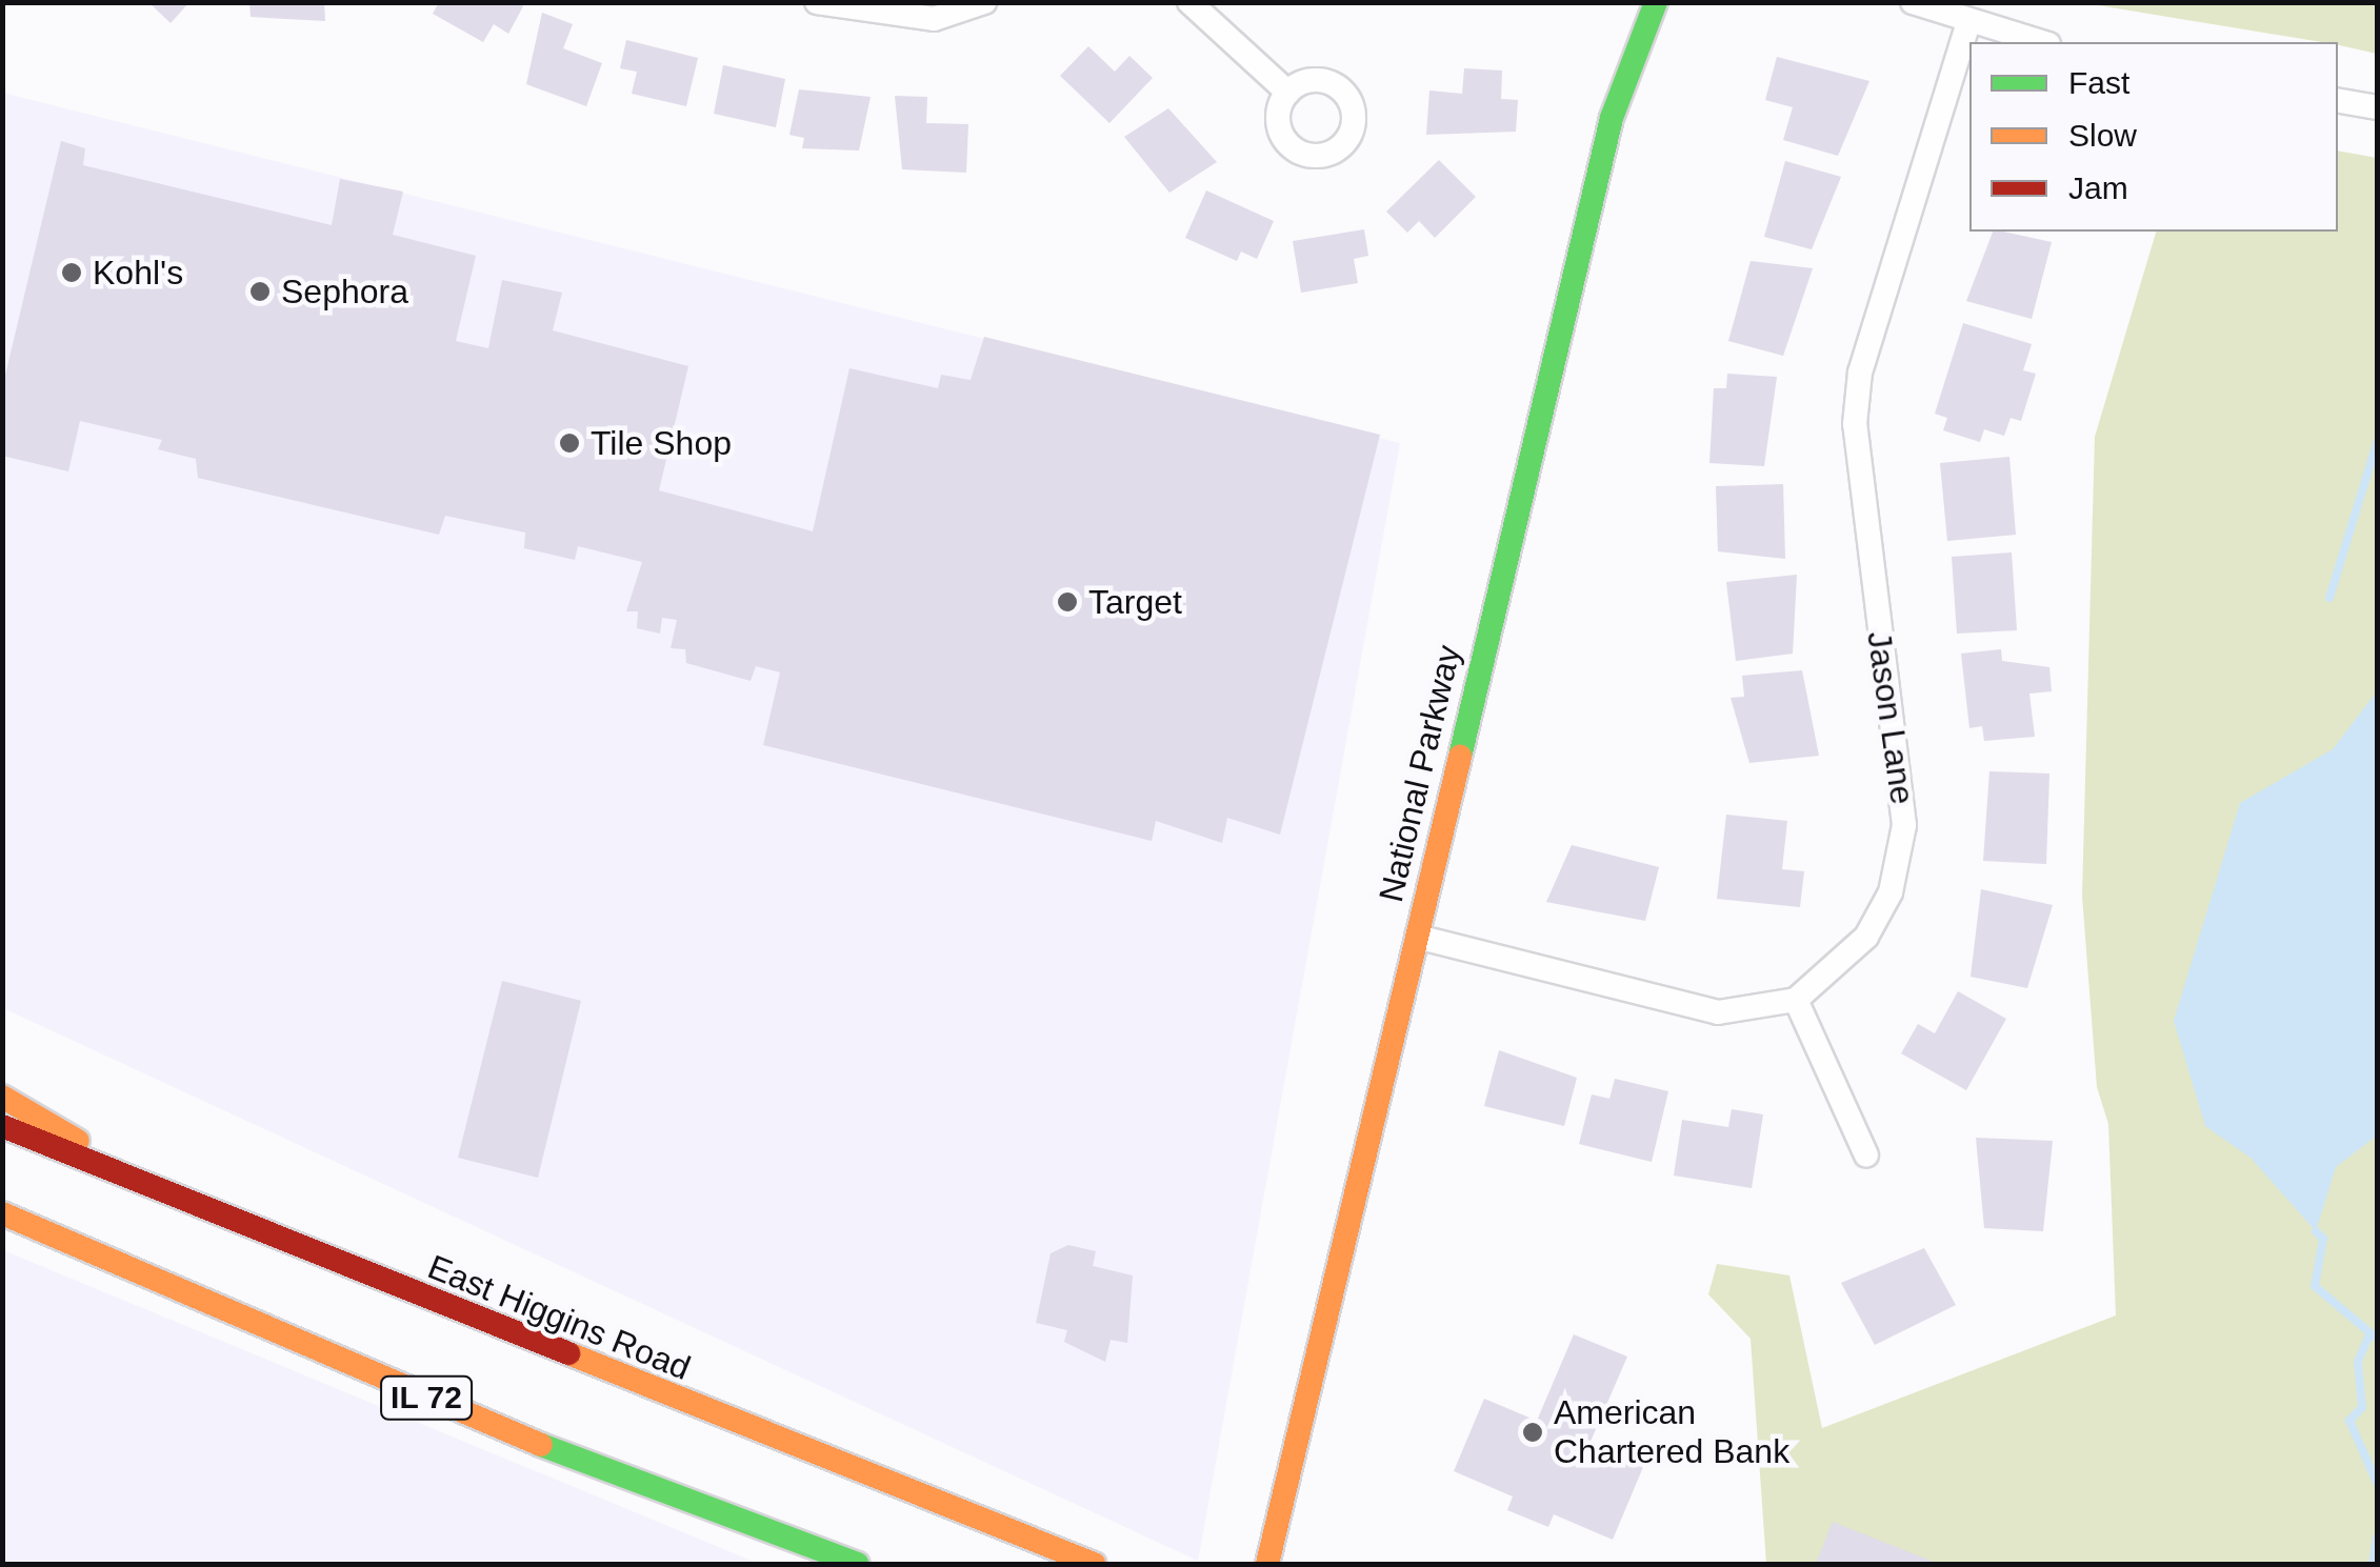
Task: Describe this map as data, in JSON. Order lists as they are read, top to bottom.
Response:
{
  "streets": {
    "main road": ["National Parkway", "East Higgins Road", "IL 72"],
    "street": ["Jason Lane"]
  },
  "places": [
    "Kohl's",
    "Sephora",
    "Tile Shop",
    "Target",
    "American Chartered Bank"
  ],
  "legend": ["Fast", "Slow", "Jam"]
}
